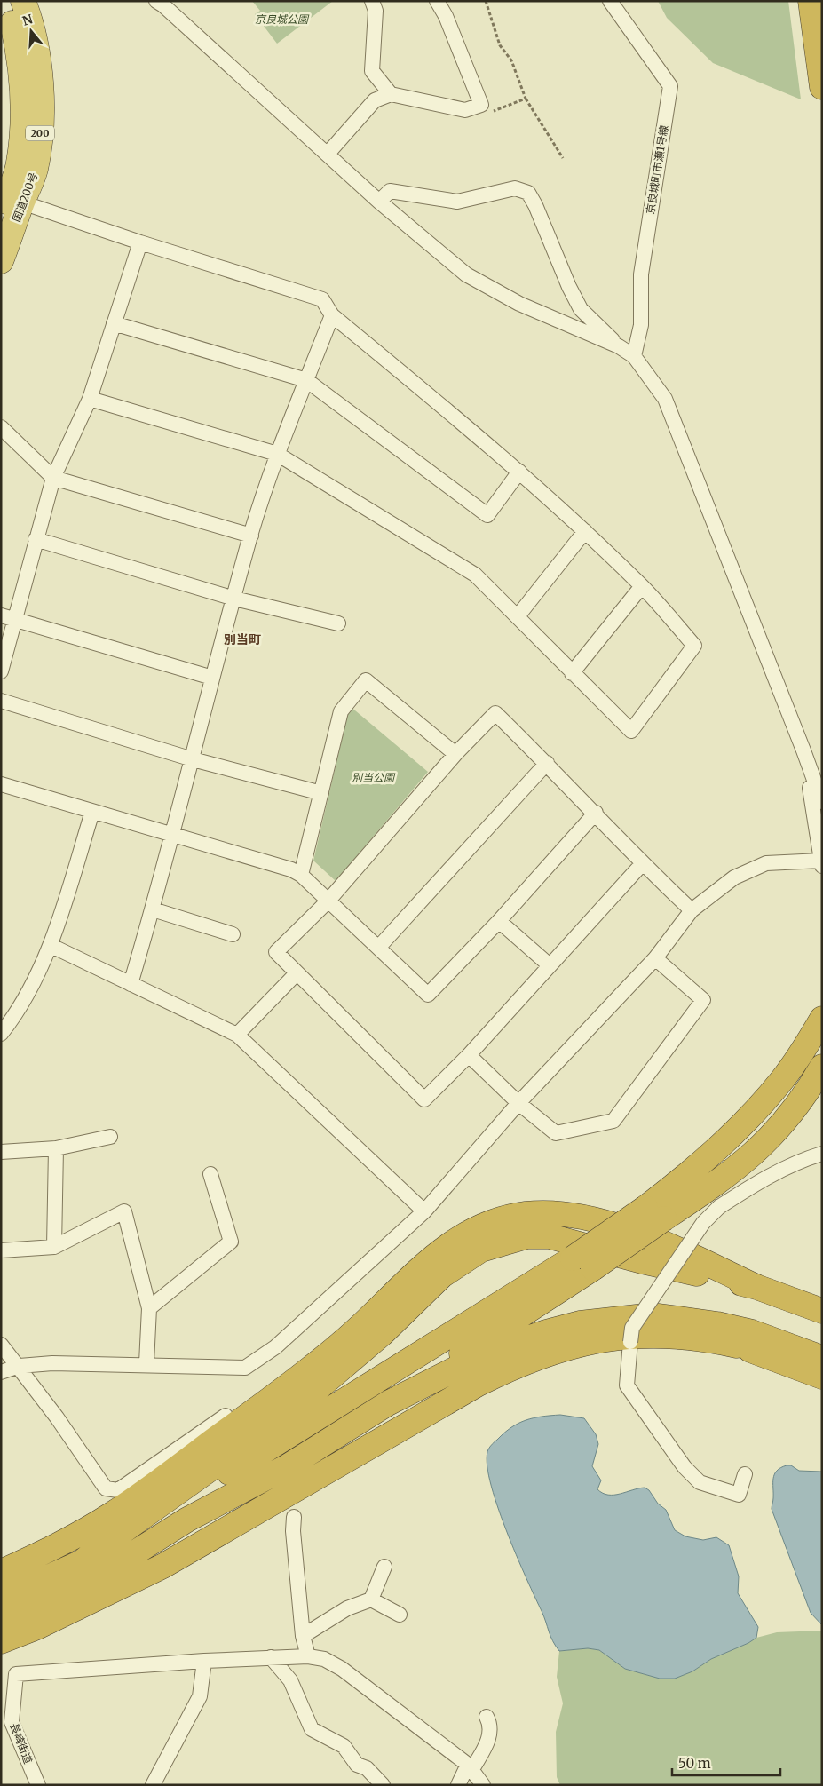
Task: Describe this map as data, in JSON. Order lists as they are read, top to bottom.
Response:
{
  "streets": {
    "highway": ["200", "国道200号"],
    "street": ["京良城町市瀬1号線", "長崎街道"]
  },
  "districts": ["別当町"],
  "parks": ["京良城公園", "別当公園"],
  "scale_bar": "50 m",
  "north": "top"
}
